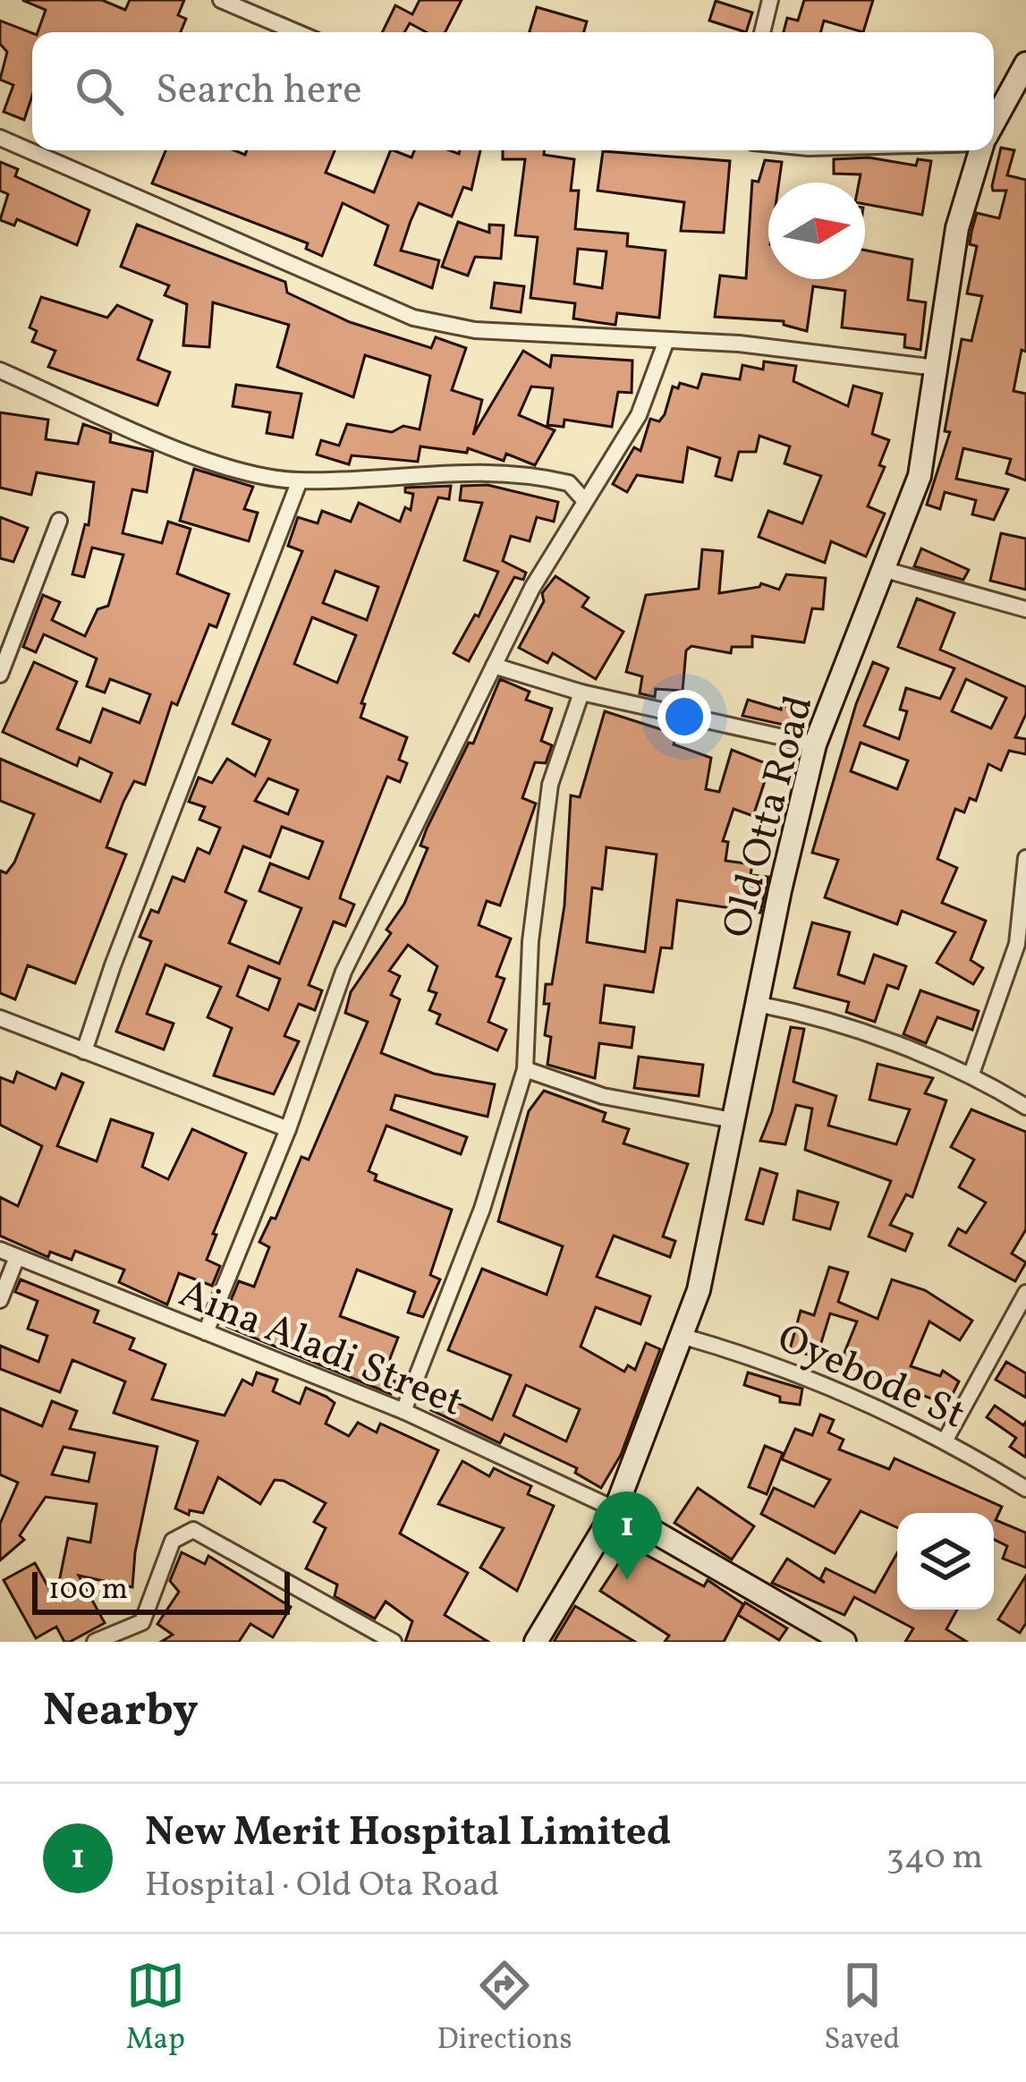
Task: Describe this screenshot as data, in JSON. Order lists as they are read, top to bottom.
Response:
{
  "streets": {
    "street": ["Old Otta Road", "Aina Aladi Street", "Oyebode St"]
  },
  "crossings": [
    ["Old Otta Road", "Aina Aladi Street"],
    ["Old Otta Road", "Oyebode St"]
  ],
  "scale_bar": "100 m",
  "north": "right",
  "page": {
    "search": "Search here",
    "pins": "1",
    "scale": "100 m",
    "heading": "Nearby",
    "list": [
      {
        "mark": "1",
        "name": "New Merit Hospital Limited",
        "note": "Hospital · Old Ota Road",
        "value": "340 m"
      }
    ],
    "nav": ["Map", "Directions", "Saved"]
  }
}
